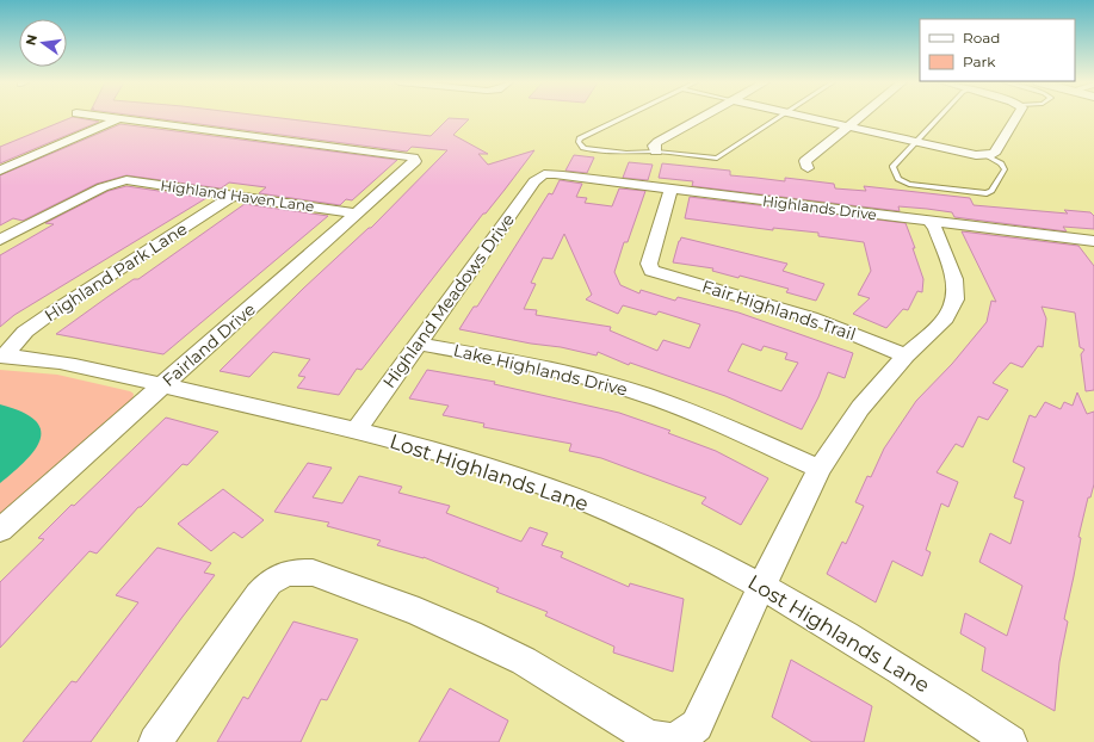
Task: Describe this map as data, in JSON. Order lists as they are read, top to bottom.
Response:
{
  "streets": {
    "street": [
      "Highland Haven Lane",
      "Highlands Drive",
      "Highland Park Lane",
      "Highland Meadows Drive",
      "Fair Highlands Trail",
      "Fairland Drive",
      "Lake Highlands Drive",
      "Lost Highlands Lane"
    ]
  },
  "crossings": [
    ["Highland Haven Lane", "Highland Park Lane"],
    ["Highland Haven Lane", "Fairland Drive"],
    ["Highlands Drive", "Highland Meadows Drive"],
    ["Highlands Drive", "Fair Highlands Trail"],
    ["Highland Park Lane", "Lost Highlands Lane"],
    ["Highland Meadows Drive", "Lake Highlands Drive"],
    ["Highland Meadows Drive", "Lost Highlands Lane"],
    ["Fairland Drive", "Lost Highlands Lane"]
  ],
  "legend": ["Road", "Park"],
  "north": "left"
}
